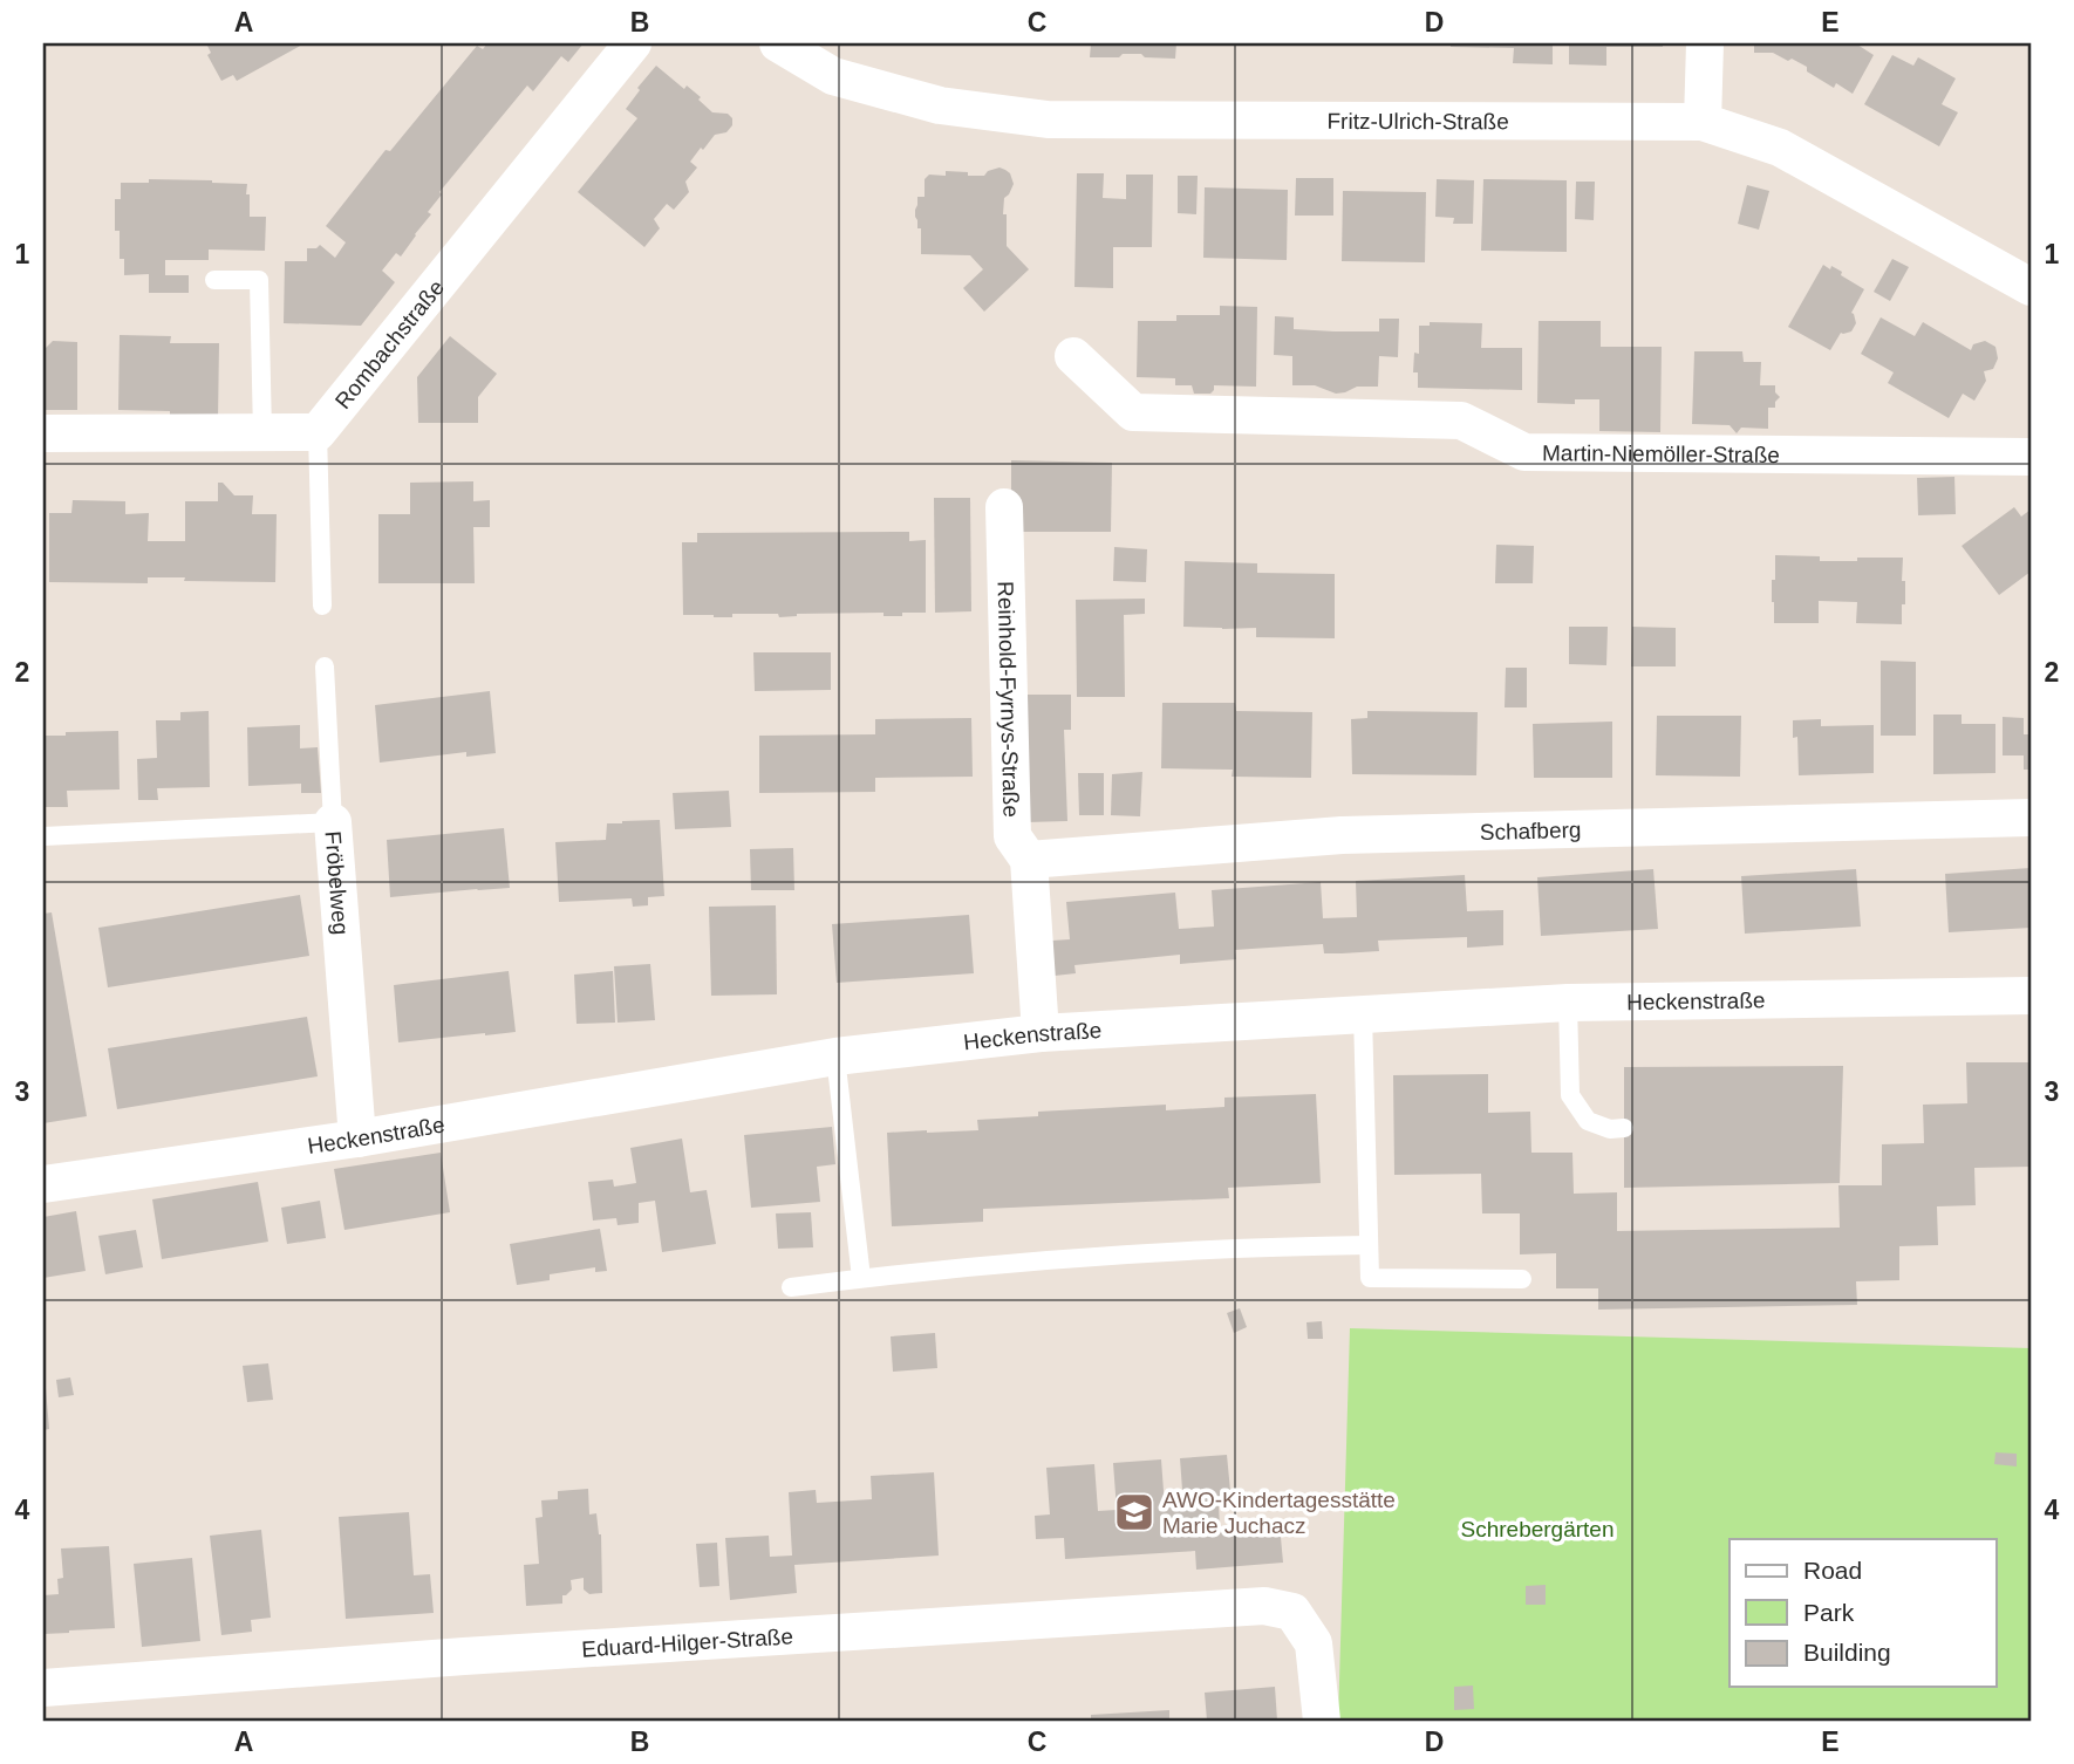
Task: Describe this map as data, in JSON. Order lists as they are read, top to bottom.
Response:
{
  "streets": {
    "street": [
      "Fritz-Ulrich-Straße",
      "Rombachstraße",
      "Martin-Niemöller-Straße",
      "Reinhold-Fyrnys-Straße",
      "Schafberg",
      "Fröbelweg",
      "Heckenstraße",
      "Eduard-Hilger-Straße"
    ]
  },
  "crossings": [
    ["Reinhold-Fyrnys-Straße", "Schafberg"],
    ["Reinhold-Fyrnys-Straße", "Heckenstraße"],
    ["Fröbelweg", "Heckenstraße"]
  ],
  "parks": ["Schrebergärten"],
  "places": {
    "school or university": ["AWO-Kindertagesstätte Marie Juchacz"]
  },
  "legend": ["Road", "Park", "Building"],
  "grid": {
    "columns": [
      "A",
      "B",
      "C",
      "D",
      "E"
    ],
    "rows": [
      "1",
      "2",
      "3",
      "4"
    ]
  }
}
